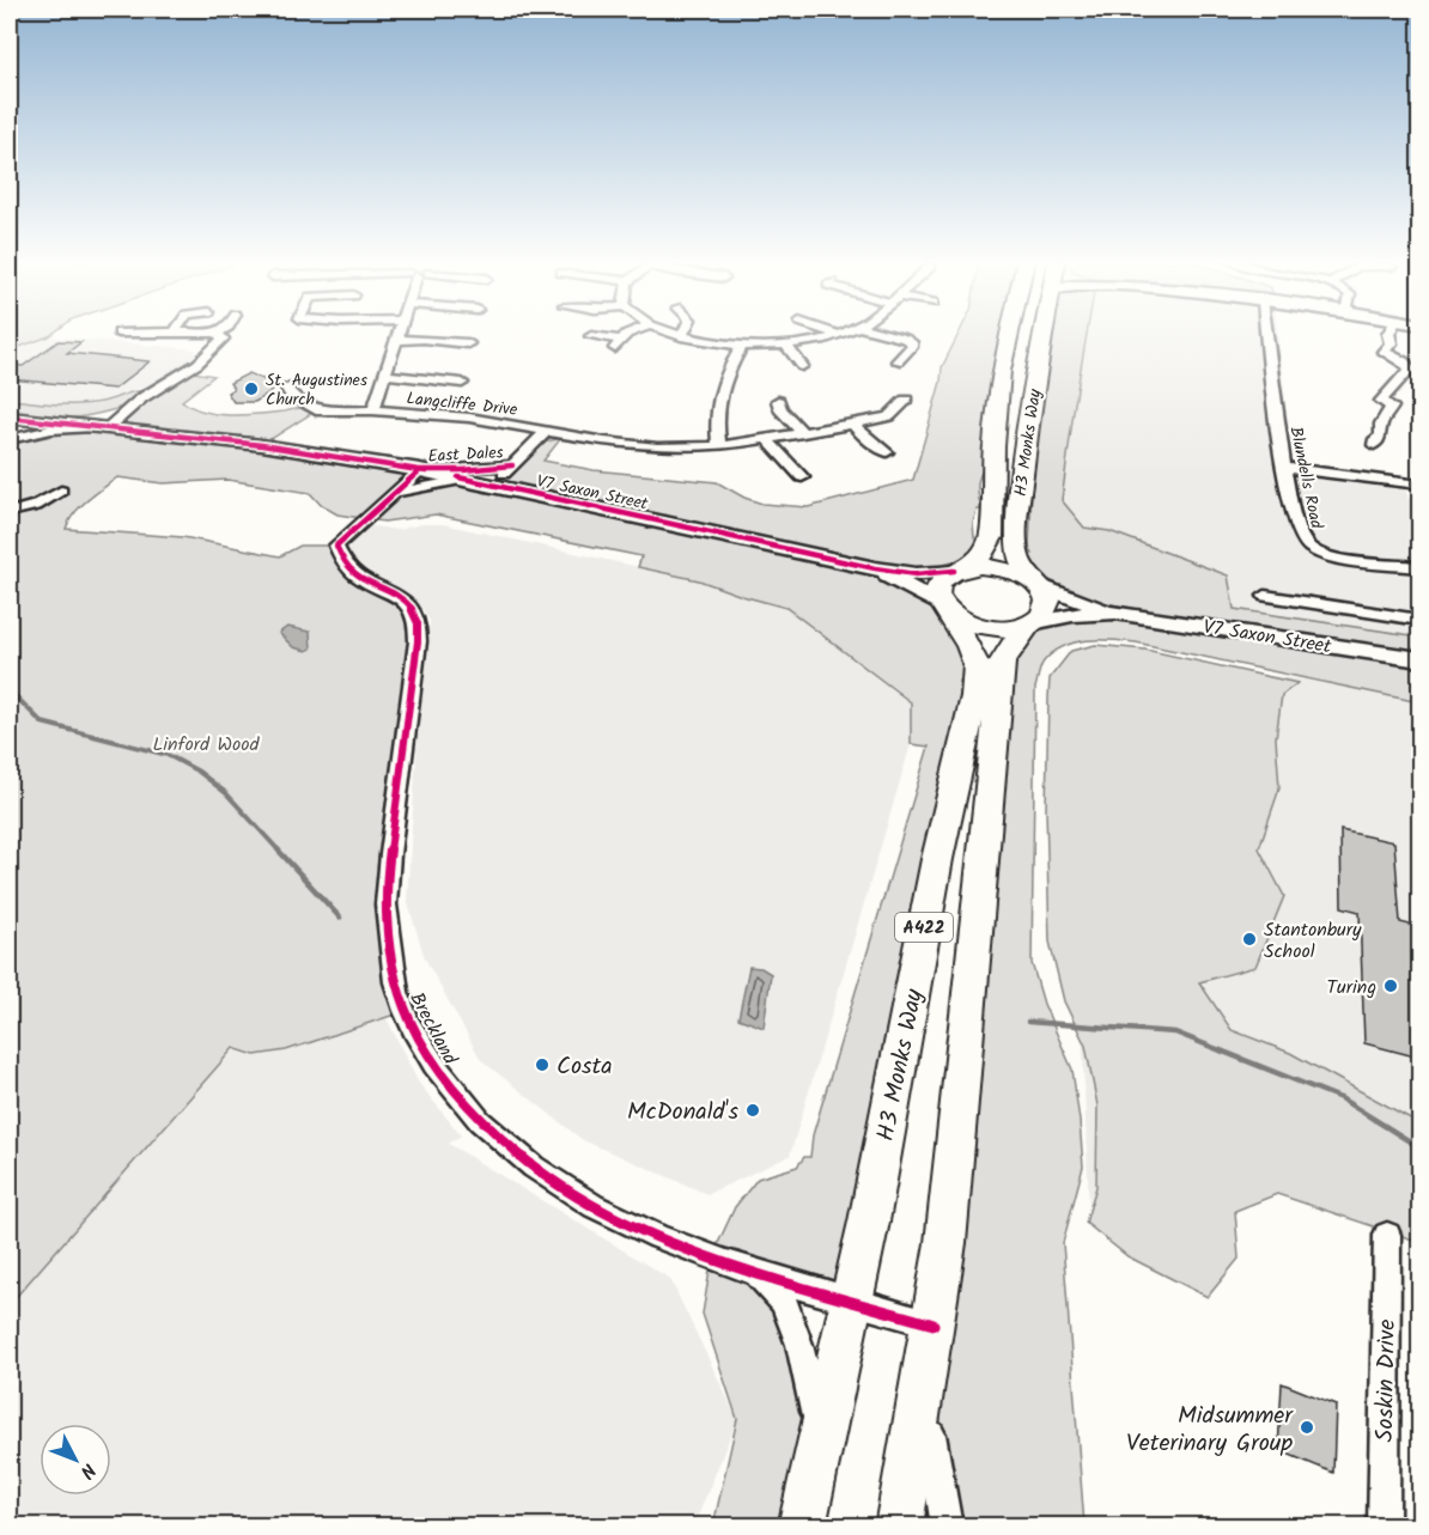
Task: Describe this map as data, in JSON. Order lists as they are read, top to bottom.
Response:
{
  "streets": {
    "main road": ["H3 Monks Way", "A422"],
    "street": [
      "Langcliffe Drive",
      "East Dales",
      "Blundells Road",
      "V7 Saxon Street",
      "Breckland",
      "Soskin Drive"
    ]
  },
  "crossings": [
    ["Langcliffe Drive", "East Dales"],
    ["H3 Monks Way", "V7 Saxon Street"],
    ["H3 Monks Way", "A422"],
    ["H3 Monks Way", "Breckland"],
    ["East Dales", "V7 Saxon Street"],
    ["East Dales", "Breckland"],
    ["V7 Saxon Street", "A422"],
    ["V7 Saxon Street", "Breckland"]
  ],
  "parks": ["Linford Wood"],
  "places": [
    "St. Augustines Church",
    "Stantonbury School",
    "Turing",
    "Costa",
    "McDonald's",
    "Midsummer Veterinary Group"
  ],
  "north": "bottom right"
}
